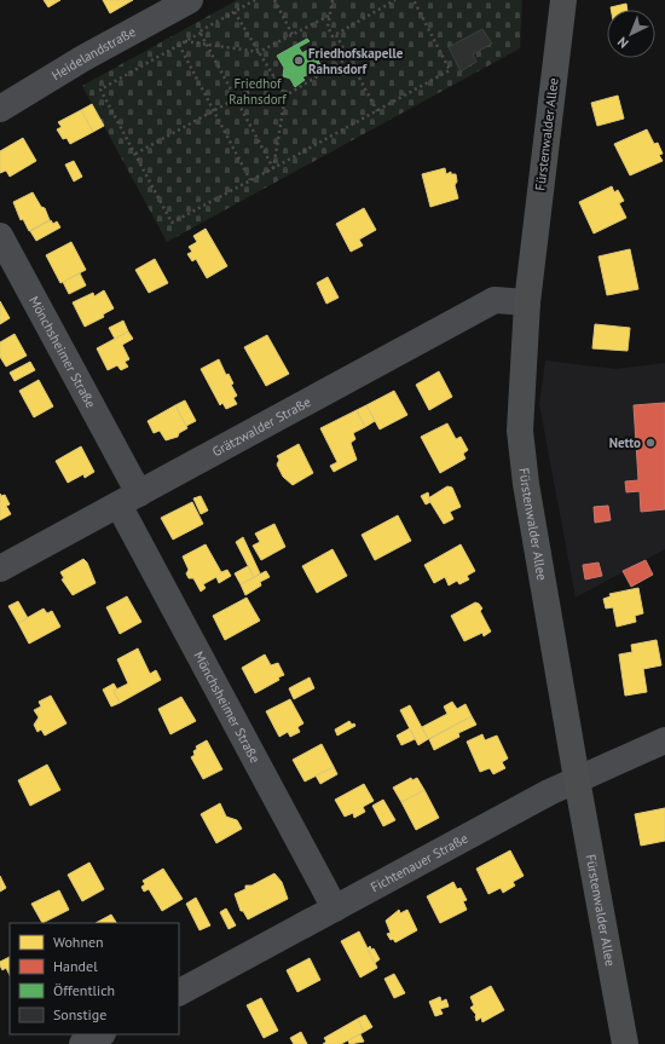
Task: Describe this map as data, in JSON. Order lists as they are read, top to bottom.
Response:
{
  "streets": {
    "main road": ["Fürstenwalder Allee"],
    "street": [
      "Heidelandstraße",
      "Mönchsheimer Straße",
      "Grätzwalder Straße",
      "Fichtenauer Straße"
    ]
  },
  "crossings": [
    ["Fürstenwalder Allee", "Grätzwalder Straße"],
    ["Fürstenwalder Allee", "Fichtenauer Straße"],
    ["Mönchsheimer Straße", "Grätzwalder Straße"],
    ["Mönchsheimer Straße", "Fichtenauer Straße"]
  ],
  "parks": ["Friedhof Rahnsdorf"],
  "places": ["Friedhofskapelle Rahnsdorf", "Netto"],
  "legend": [
    "Wohnen",
    "Handel",
    "Öffentlich",
    "Sonstige"
  ],
  "north": "bottom left"
}
